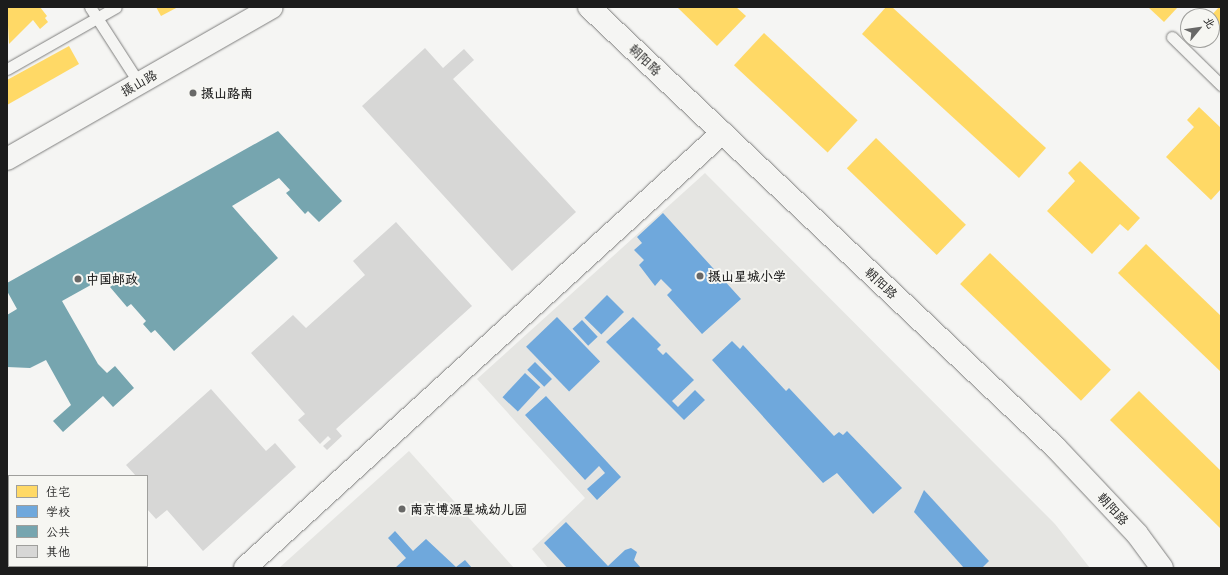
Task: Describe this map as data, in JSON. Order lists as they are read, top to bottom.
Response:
{
  "streets": {
    "street": ["朝阳路", "摄山路"]
  },
  "places": [
    "摄山路南",
    "摄山星城小学",
    "中国邮政",
    "南京博源星城幼儿园"
  ],
  "legend": [
    "住宅",
    "学校",
    "公共",
    "其他"
  ],
  "north": "top right"
}
